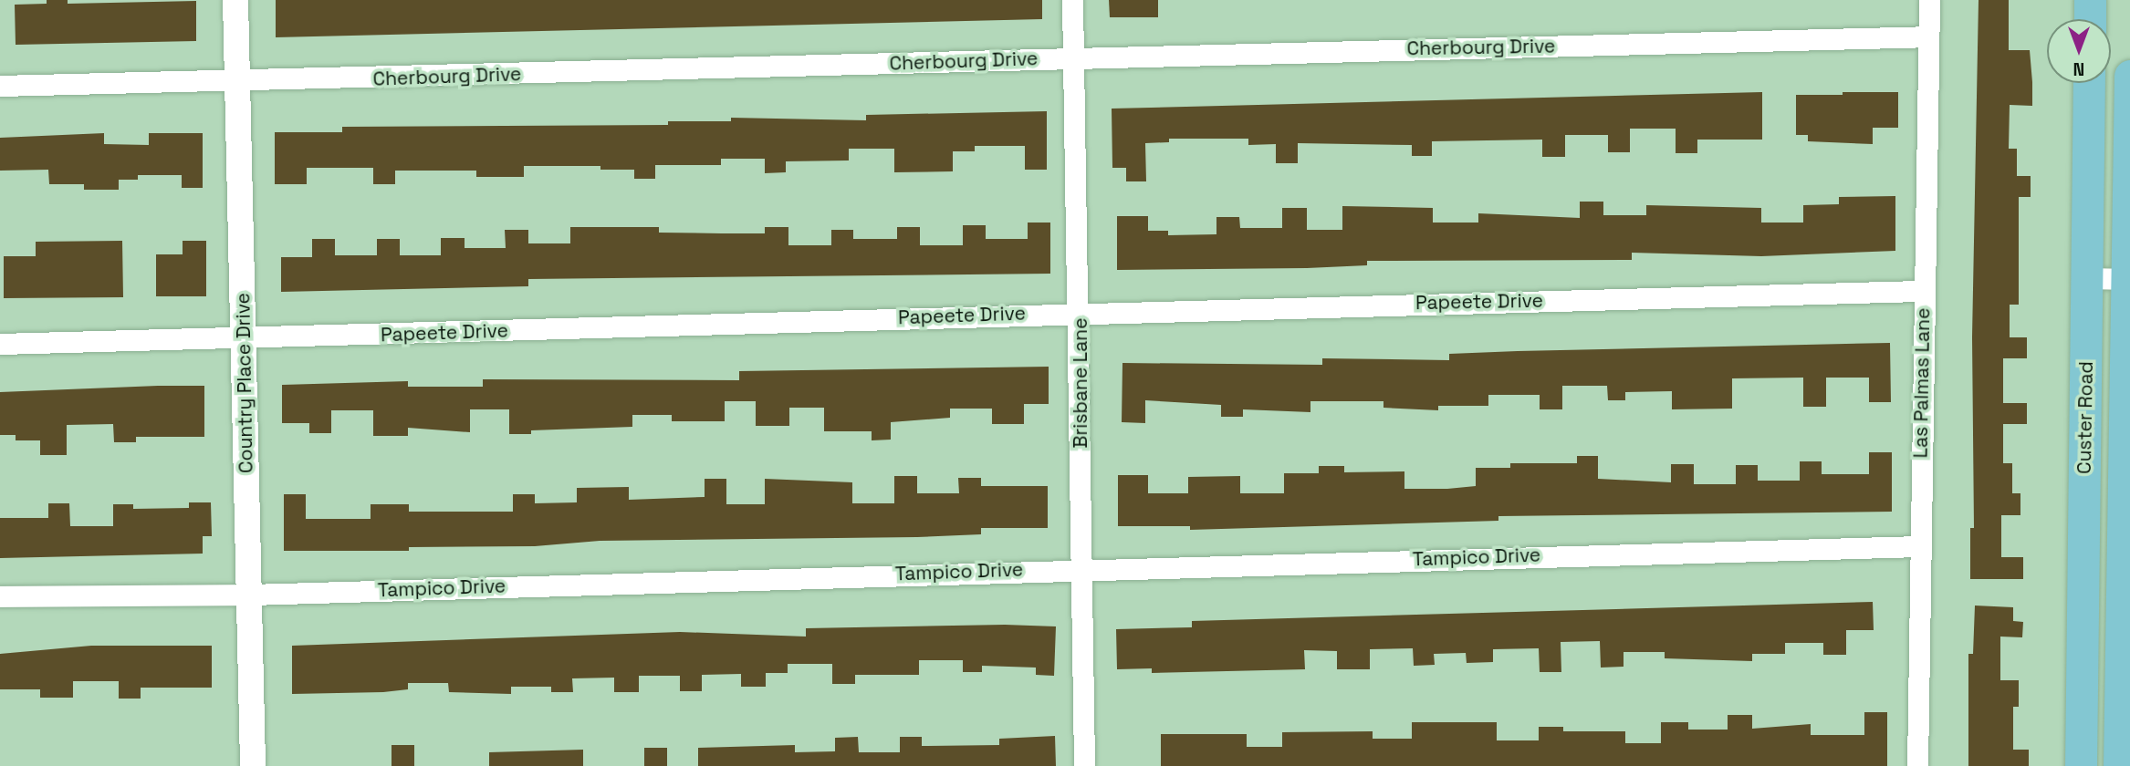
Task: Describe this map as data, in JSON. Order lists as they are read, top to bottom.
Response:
{
  "streets": {
    "main road": ["Custer Road"],
    "street": [
      "Cherbourg Drive",
      "Papeete Drive",
      "Country Place Drive",
      "Brisbane Lane",
      "Las Palmas Lane",
      "Tampico Drive"
    ]
  },
  "crossings": [
    ["Cherbourg Drive", "Country Place Drive"],
    ["Cherbourg Drive", "Brisbane Lane"],
    ["Cherbourg Drive", "Las Palmas Lane"],
    ["Papeete Drive", "Country Place Drive"],
    ["Papeete Drive", "Brisbane Lane"],
    ["Papeete Drive", "Las Palmas Lane"],
    ["Country Place Drive", "Tampico Drive"],
    ["Brisbane Lane", "Tampico Drive"],
    ["Las Palmas Lane", "Tampico Drive"]
  ],
  "north": "bottom"
}
